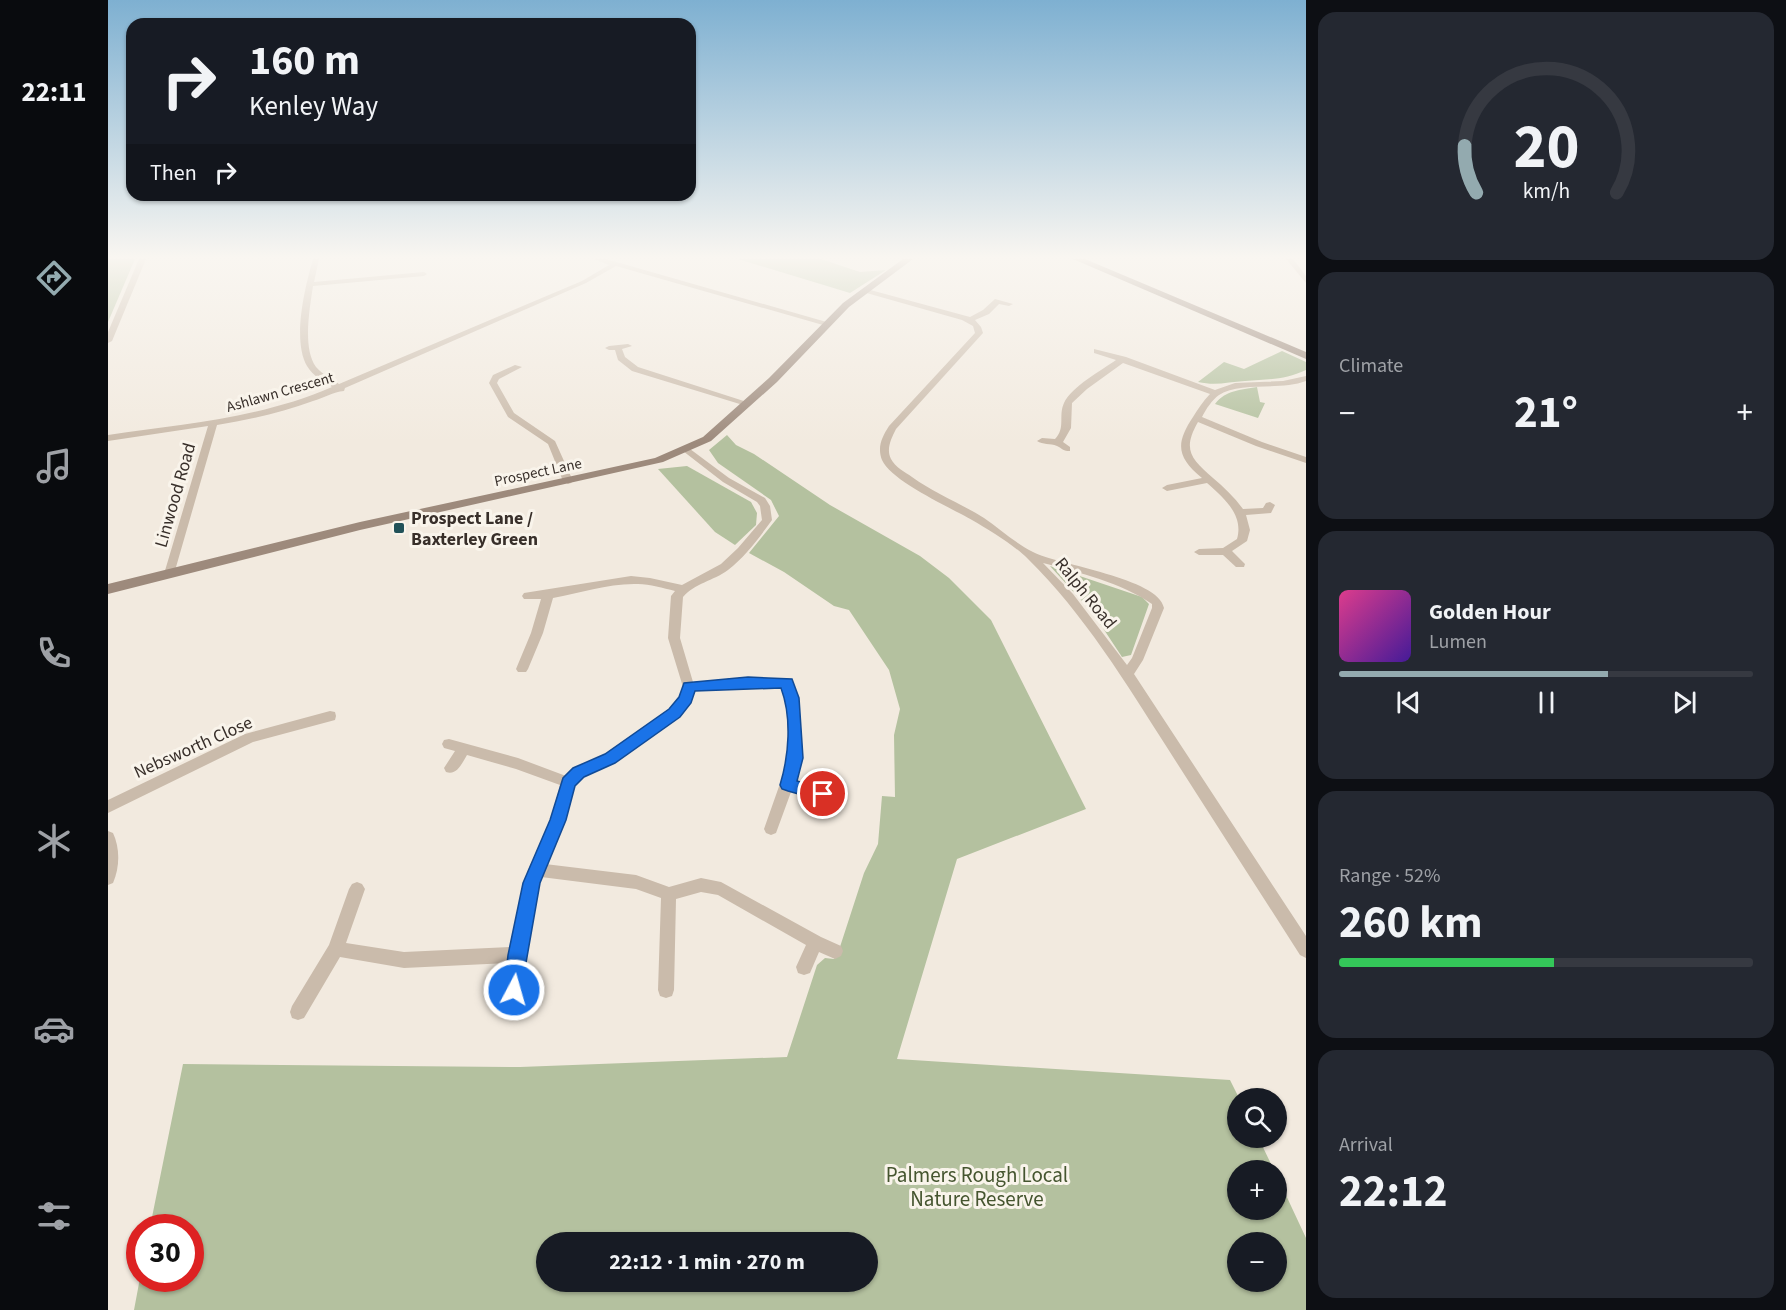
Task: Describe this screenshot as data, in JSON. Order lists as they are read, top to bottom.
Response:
{
  "streets": {
    "street": [
      "Ashlawn Crescent",
      "Prospect Lane",
      "Linwood Road",
      "Ralph Road",
      "Nebsworth Close"
    ]
  },
  "crossings": [
    ["Ashlawn Crescent", "Linwood Road"],
    ["Prospect Lane", "Linwood Road"]
  ],
  "parks": ["Palmers Rough Local Nature Reserve"],
  "places": {
    "transit": ["Prospect Lane / Baxterley Green"]
  },
  "page": {
    "tabs": "22:11",
    "turn": ["160 m", "Kenley Way"],
    "then": "Then",
    "tile": [
      "Climate",
      ["Range · 52%", "260 km"],
      ["Arrival", "22:12"]
    ],
    "heat": ["−", "21°", "+"],
    "song": ["Golden Hour", "Lumen"],
    "map_buttons": ["+", "−"],
    "limit": "30",
    "trip": "22:12 · 1 min · 270 m",
    "gauge": ["20", "km/h"]
  }
}
